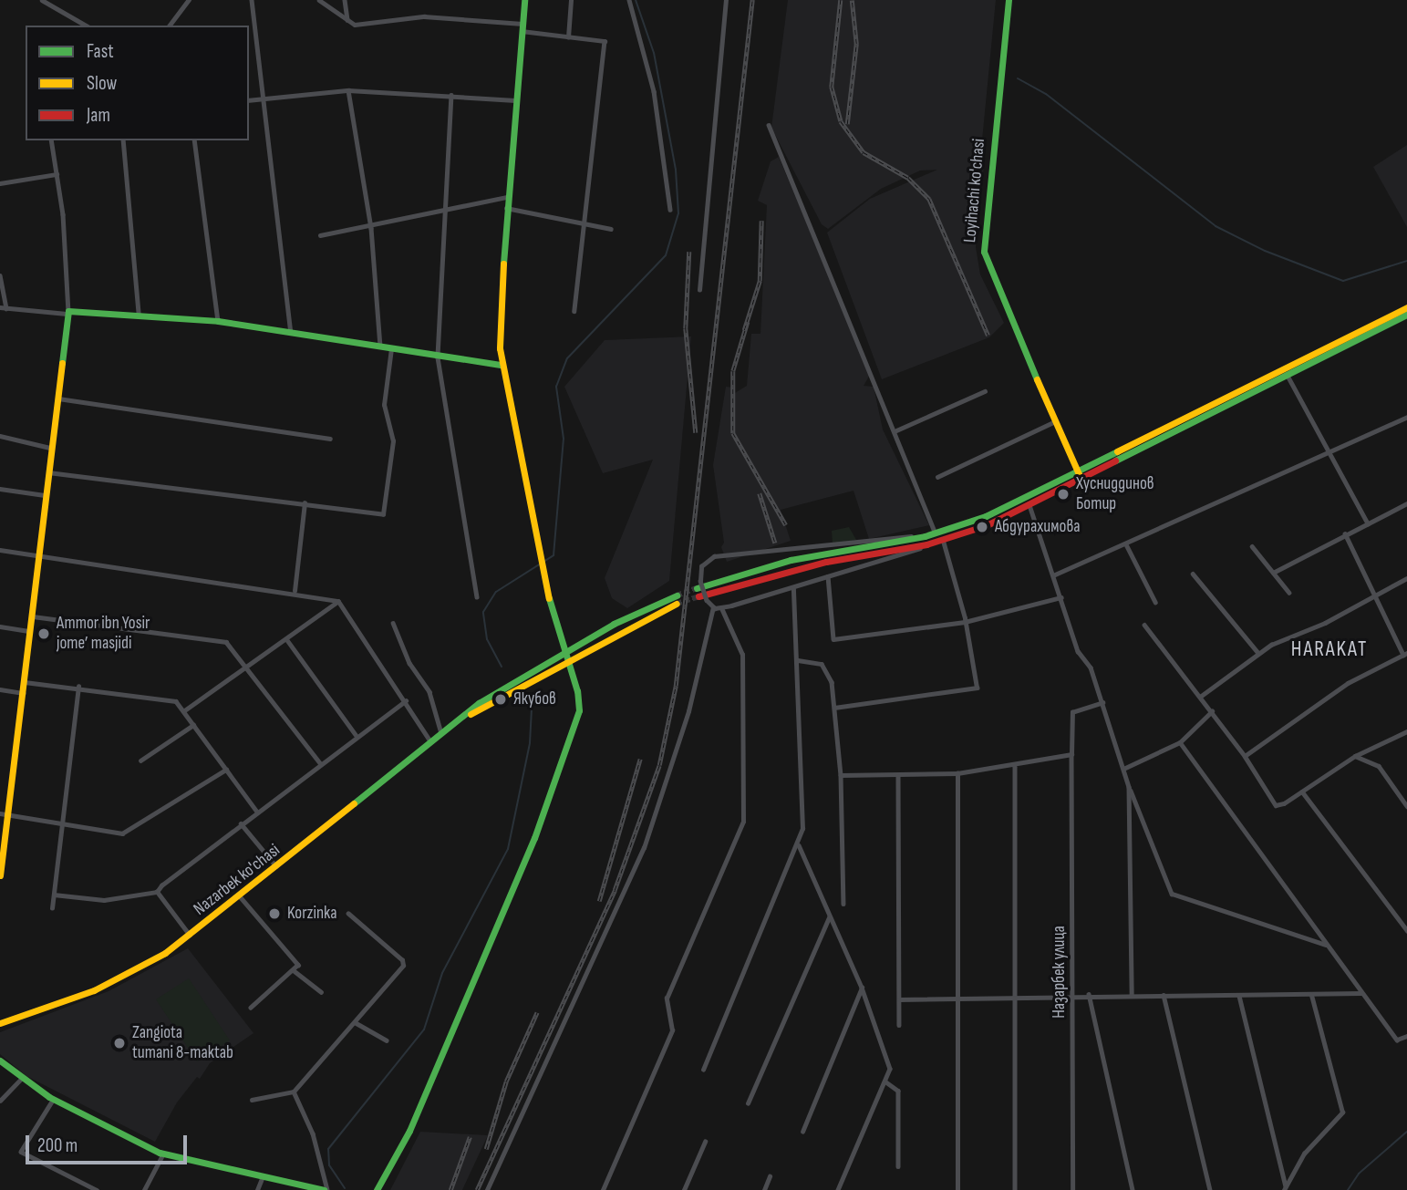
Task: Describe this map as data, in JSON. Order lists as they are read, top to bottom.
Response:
{
  "streets": {
    "main road": ["Loyihachi ko'chasi", "Nazarbek ko'chasi"],
    "street": ["Назарбек улица"]
  },
  "districts": ["HARAKAT"],
  "places": [
    "Хусниддинов Ботир",
    "Абдурахимова",
    "Ammor ibn Yosir jome’ masjidi",
    "Якубов",
    "Korzinka",
    "Zangiota tumani 8-maktab"
  ],
  "legend": ["Fast", "Slow", "Jam"],
  "scale_bar": "200 m"
}
